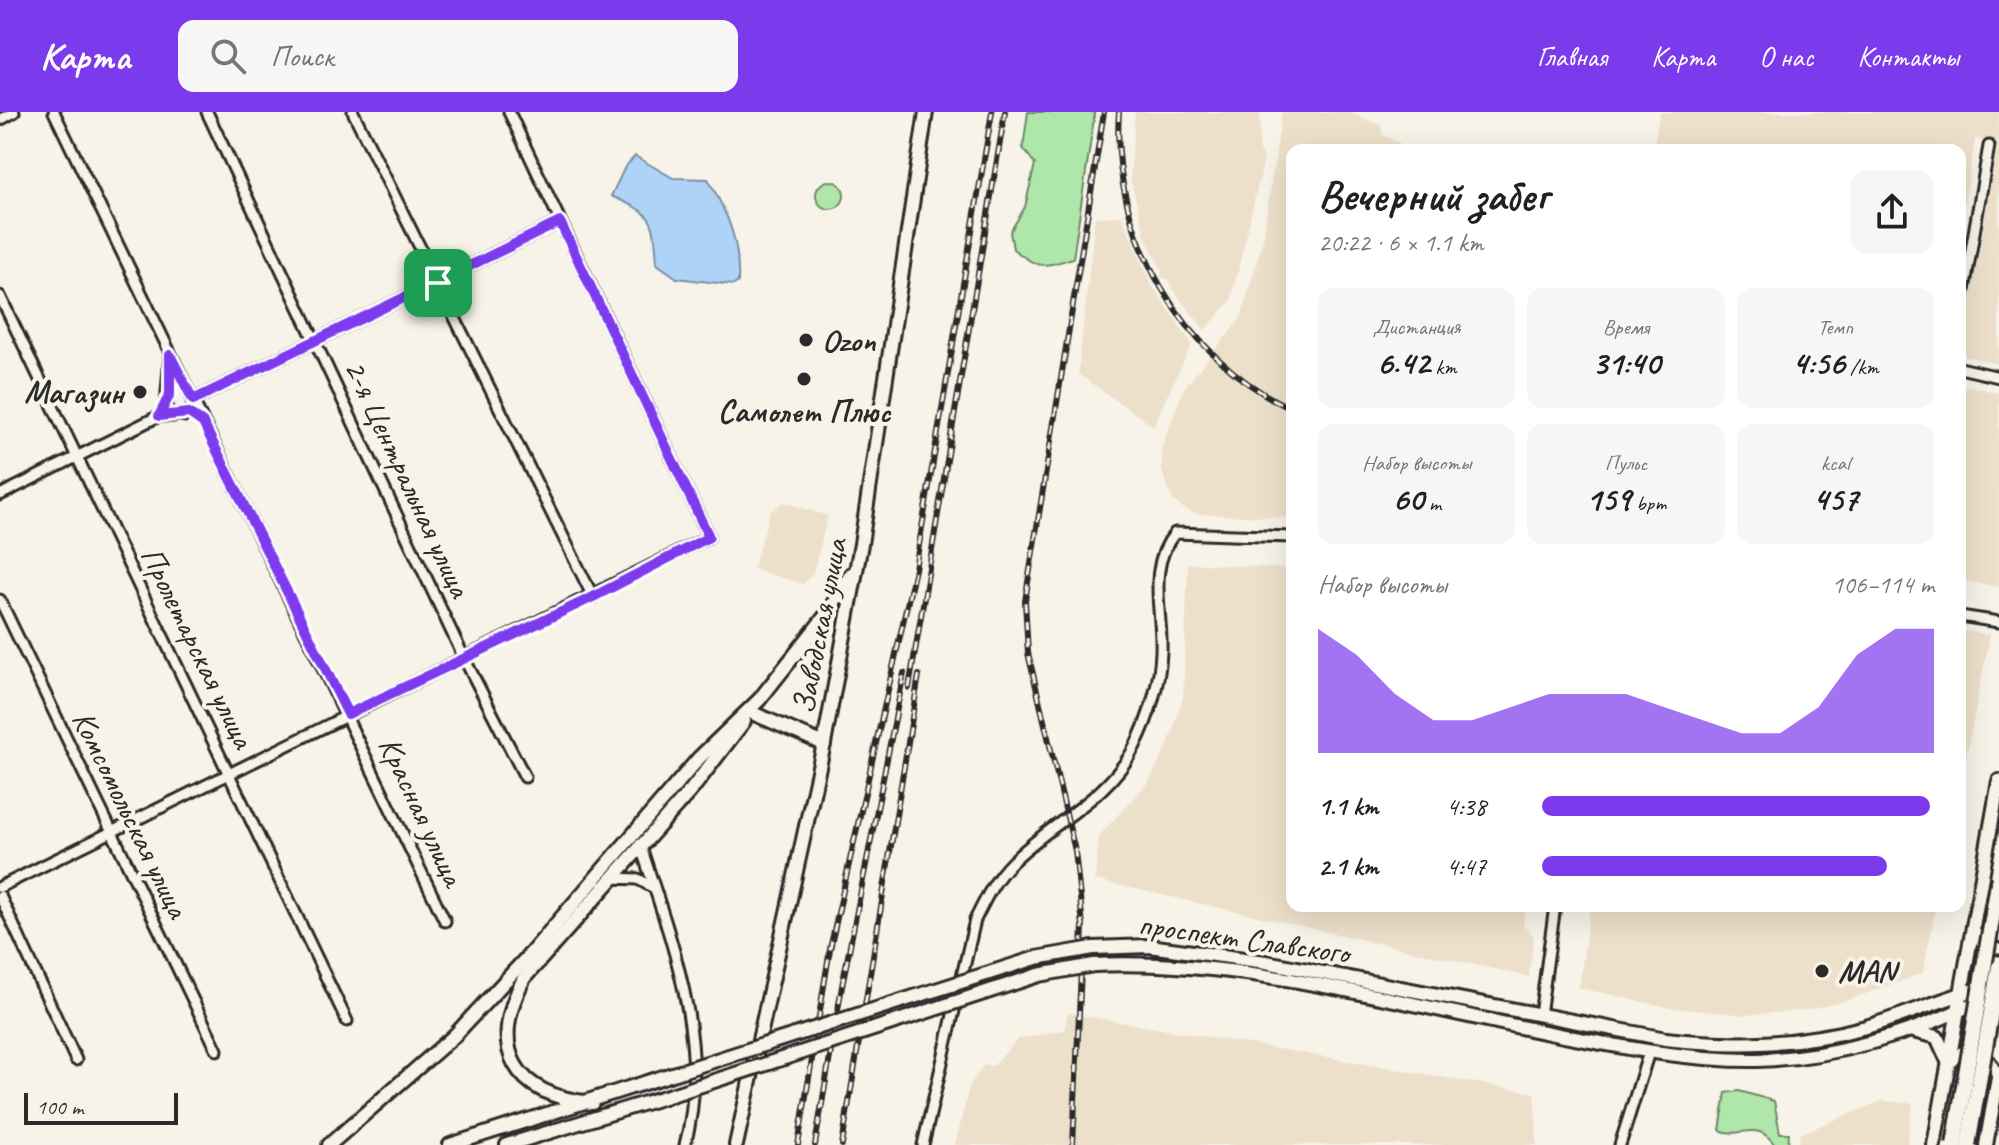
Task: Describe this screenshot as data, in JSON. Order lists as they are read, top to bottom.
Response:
{
  "streets": {
    "main road": ["Заводская улица", "проспект Славского"],
    "street": [
      "2-я Центральная улица",
      "Пролетарская улица",
      "Красная улица",
      "Комсомольская улица"
    ]
  },
  "places": [
    "Ozon",
    "Самолет Плюс",
    "Магазин",
    "MAN"
  ],
  "scale_bar": "100 m",
  "page": {
    "header": "Карта",
    "search": "Поиск",
    "nav": [
      "Главная",
      "Карта",
      "О нас",
      "Контакты"
    ],
    "heading": ["Вечерний забег", "20:22 · 6 × 1.1 km"],
    "stats": [
      ["Дистанция", "6.42 km"],
      ["Время", "31:40"],
      ["Темп", "4:56 /km"],
      ["Набор высоты", "60 m"],
      ["Пульс", "159 bpm"],
      ["kcal", "457"]
    ],
    "chart": ["Набор высоты", "106–114 m"],
    "list": [
      {
        "name": "1.1 km",
        "note": "4:38"
      },
      {
        "name": "2.1 km",
        "note": "4:47"
      }
    ],
    "scale": "100 m"
  }
}
